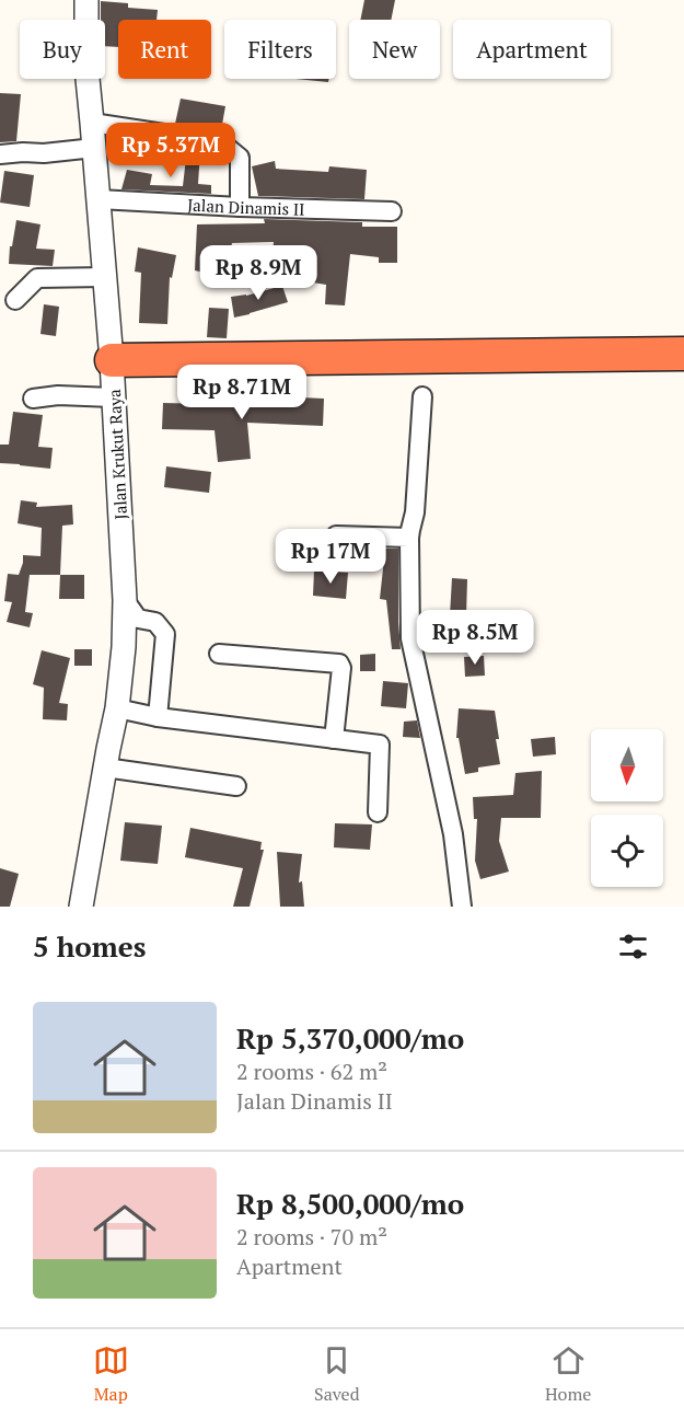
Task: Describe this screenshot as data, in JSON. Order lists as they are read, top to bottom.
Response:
{
  "streets": {
    "street": ["Jalan Dinamis II", "Jalan Krukut Raya"]
  },
  "crossings": [
    ["Jalan Dinamis II", "Jalan Krukut Raya"]
  ],
  "north": "bottom",
  "page": {
    "chip": [
      "Buy",
      "Rent",
      "Filters",
      "New",
      "Apartment"
    ],
    "price": [
      "Rp 5.37M",
      "Rp 8.9M",
      "Rp 8.71M",
      "Rp 17M",
      "Rp 8.5M"
    ],
    "heading": "5 homes",
    "list": [
      {
        "name": "Rp 5,370,000/mo",
        "note": "2 rooms · 62 m² · Jalan Dinamis II"
      },
      {
        "name": "Rp 8,500,000/mo",
        "note": "2 rooms · 70 m² · Apartment"
      }
    ],
    "tabs": ["Map", "Saved", "Home"]
  }
}
